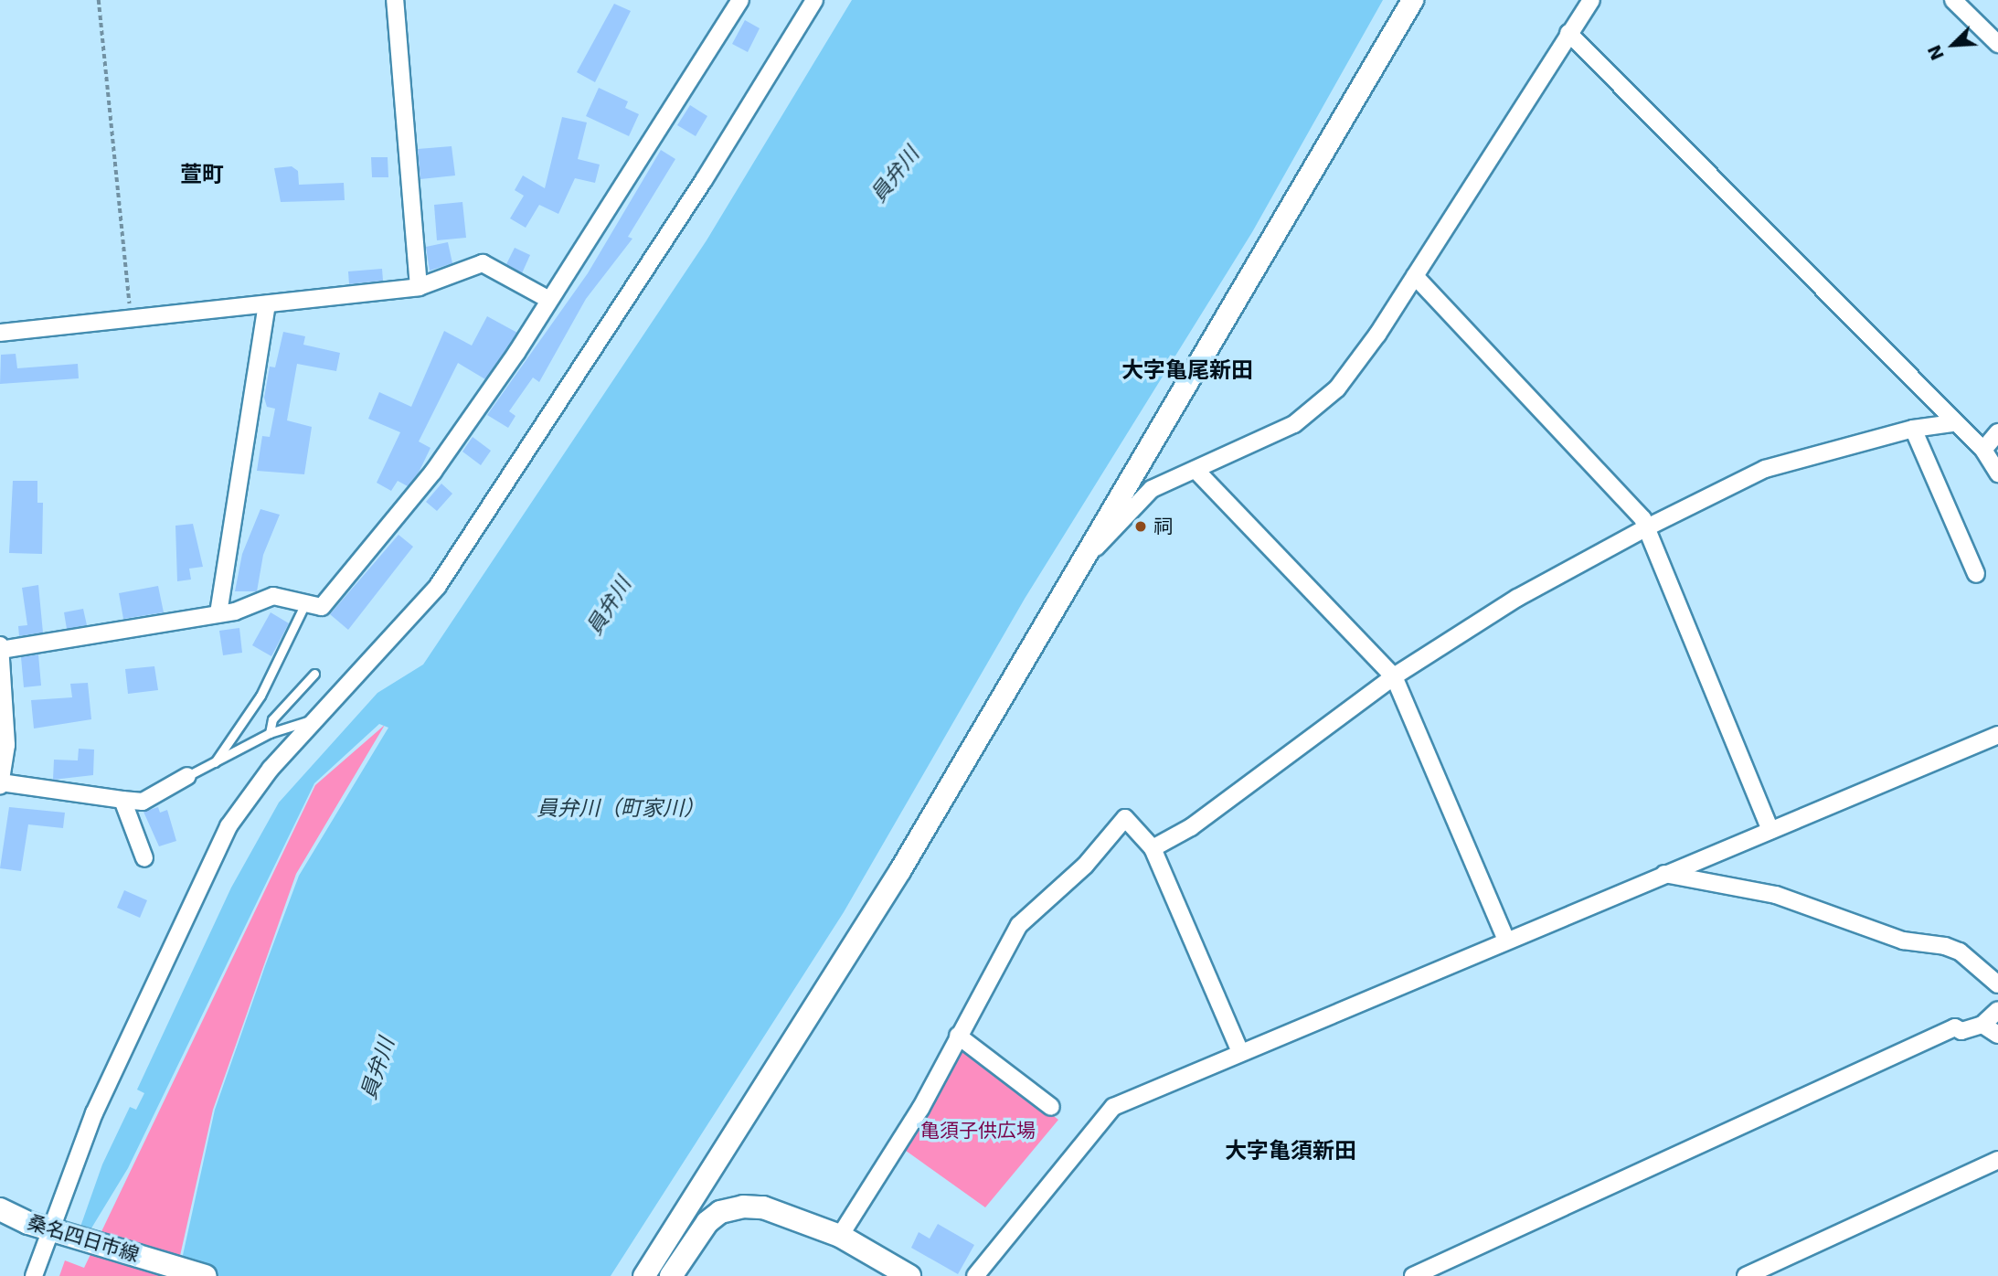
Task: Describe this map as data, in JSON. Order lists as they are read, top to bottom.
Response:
{
  "streets": {
    "main road": ["桑名四日市線"]
  },
  "districts": ["萱町", "大字亀尾新田", "大字亀須新田"],
  "water": ["員弁川", "員弁川（町家川）"],
  "parks": ["亀須子供広場"],
  "places": ["祠"],
  "north": "bottom left"
}
